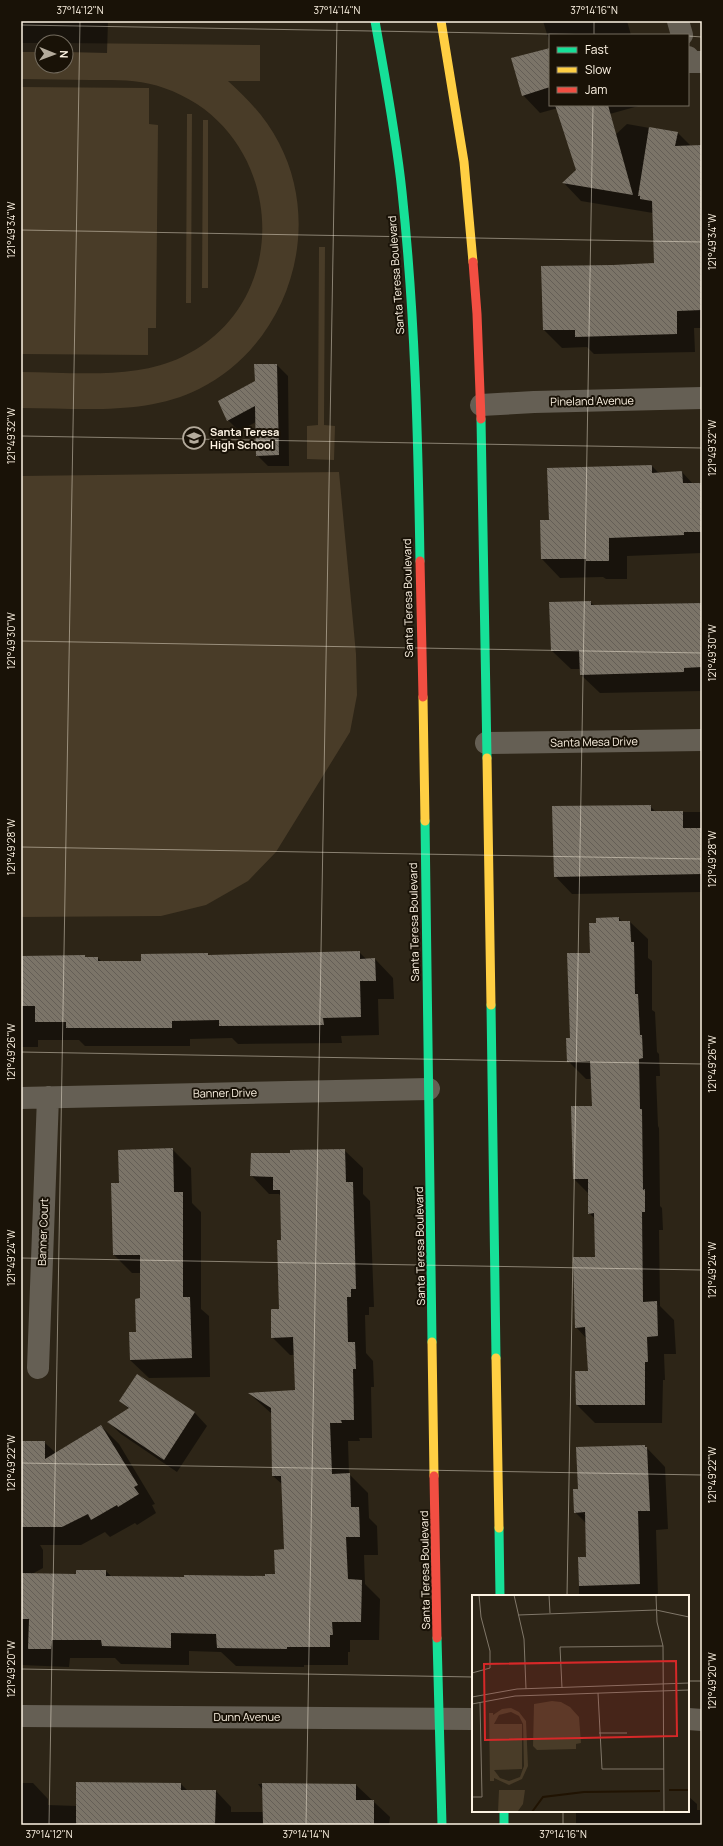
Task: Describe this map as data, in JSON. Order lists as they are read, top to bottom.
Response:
{
  "streets": {
    "main road": ["Santa Teresa Boulevard"],
    "street": [
      "Pineland Avenue",
      "Santa Mesa Drive",
      "Banner Drive",
      "Banner Court",
      "Dunn Avenue"
    ]
  },
  "crossings": [
    ["Santa Teresa Boulevard", "Banner Drive"],
    ["Santa Teresa Boulevard", "Dunn Avenue"],
    ["Banner Drive", "Banner Court"]
  ],
  "places": {
    "school or university": ["Santa Teresa High School"]
  },
  "legend": ["Fast", "Slow", "Jam"],
  "north": "right",
  "coordinates": [
    "37°14'12\"N",
    "37°14'14\"N",
    "37°14'16\"N",
    "121°49'34\"W",
    "121°49'32\"W",
    "121°49'30\"W",
    "121°49'28\"W",
    "121°49'26\"W",
    "121°49'24\"W",
    "121°49'22\"W",
    "121°49'20\"W"
  ]
}
